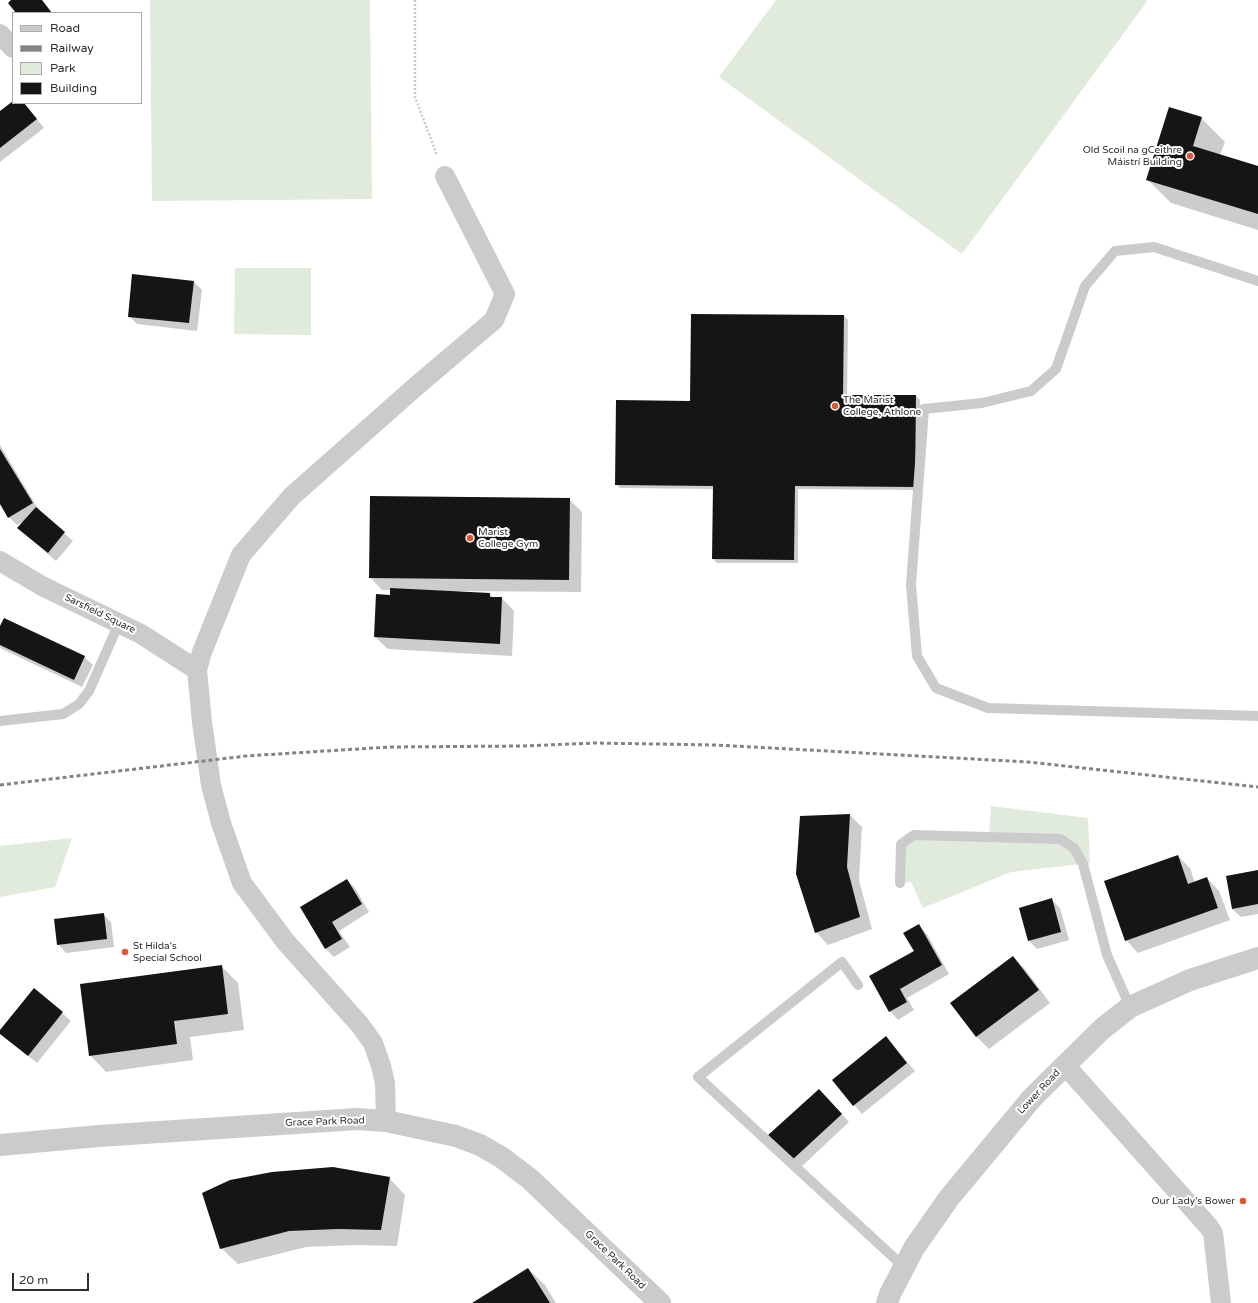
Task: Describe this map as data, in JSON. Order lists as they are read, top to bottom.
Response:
{
  "streets": {
    "street": ["Sarsfield Square", "Lower Road", "Grace Park Road"]
  },
  "places": [
    "Old Scoil na gCeithre Máistrí Building",
    "The Marist College, Athlone",
    "Marist College Gym",
    "St Hilda's Special School",
    "Our Lady's Bower"
  ],
  "legend": [
    "Road",
    "Railway",
    "Park",
    "Building"
  ],
  "scale_bar": "20 m"
}
